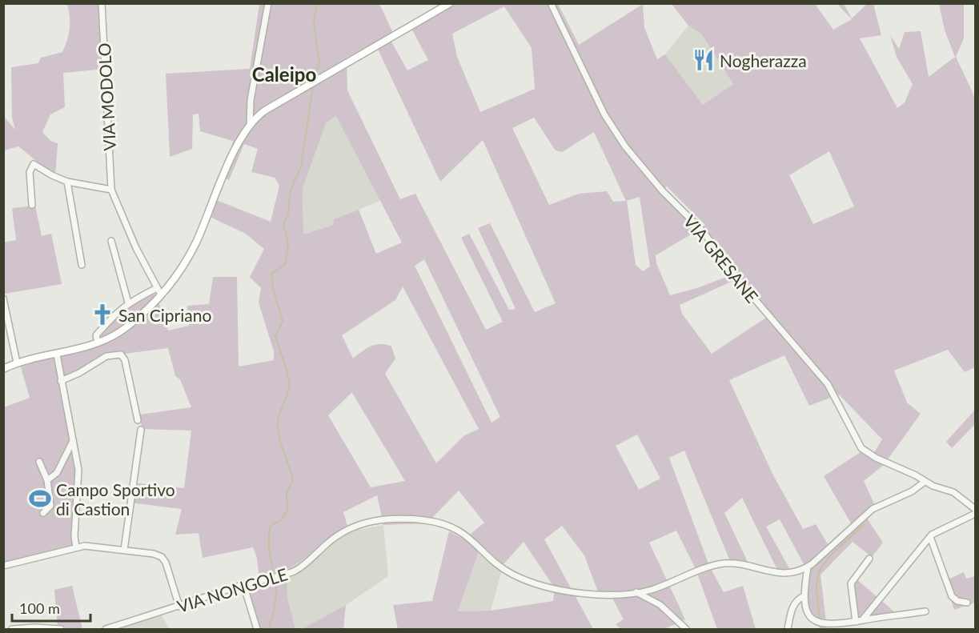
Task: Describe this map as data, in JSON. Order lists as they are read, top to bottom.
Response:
{
  "streets": {
    "street": ["VIA MODOLO", "VIA GRESANE", "VIA NONGOLE"]
  },
  "crossings": [
    ["VIA GRESANE", "VIA NONGOLE"]
  ],
  "districts": ["Caleipo"],
  "places": {
    "restaurant": ["Nogherazza"],
    "church": ["San Cipriano"],
    "sports": ["Campo Sportivo di Castion"]
  },
  "scale_bar": "100 m"
}
